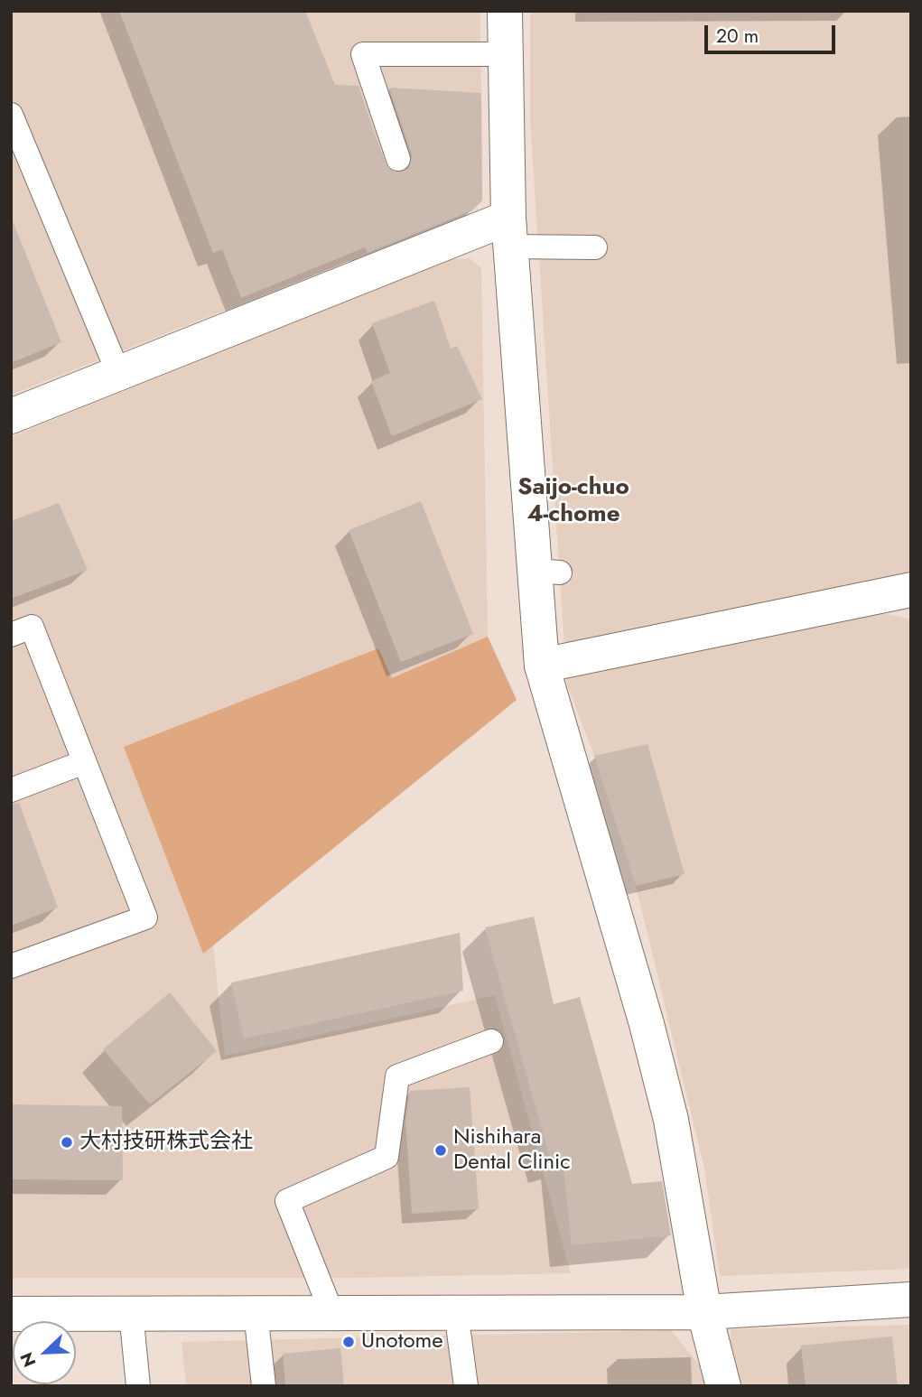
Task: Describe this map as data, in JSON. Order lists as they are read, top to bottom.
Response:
{
  "districts": ["Saijo-chuo 4-chome"],
  "places": ["大村技研株式会社", "Nishihara Dental Clinic", "Unotome"],
  "scale_bar": "20 m",
  "north": "bottom left"
}
